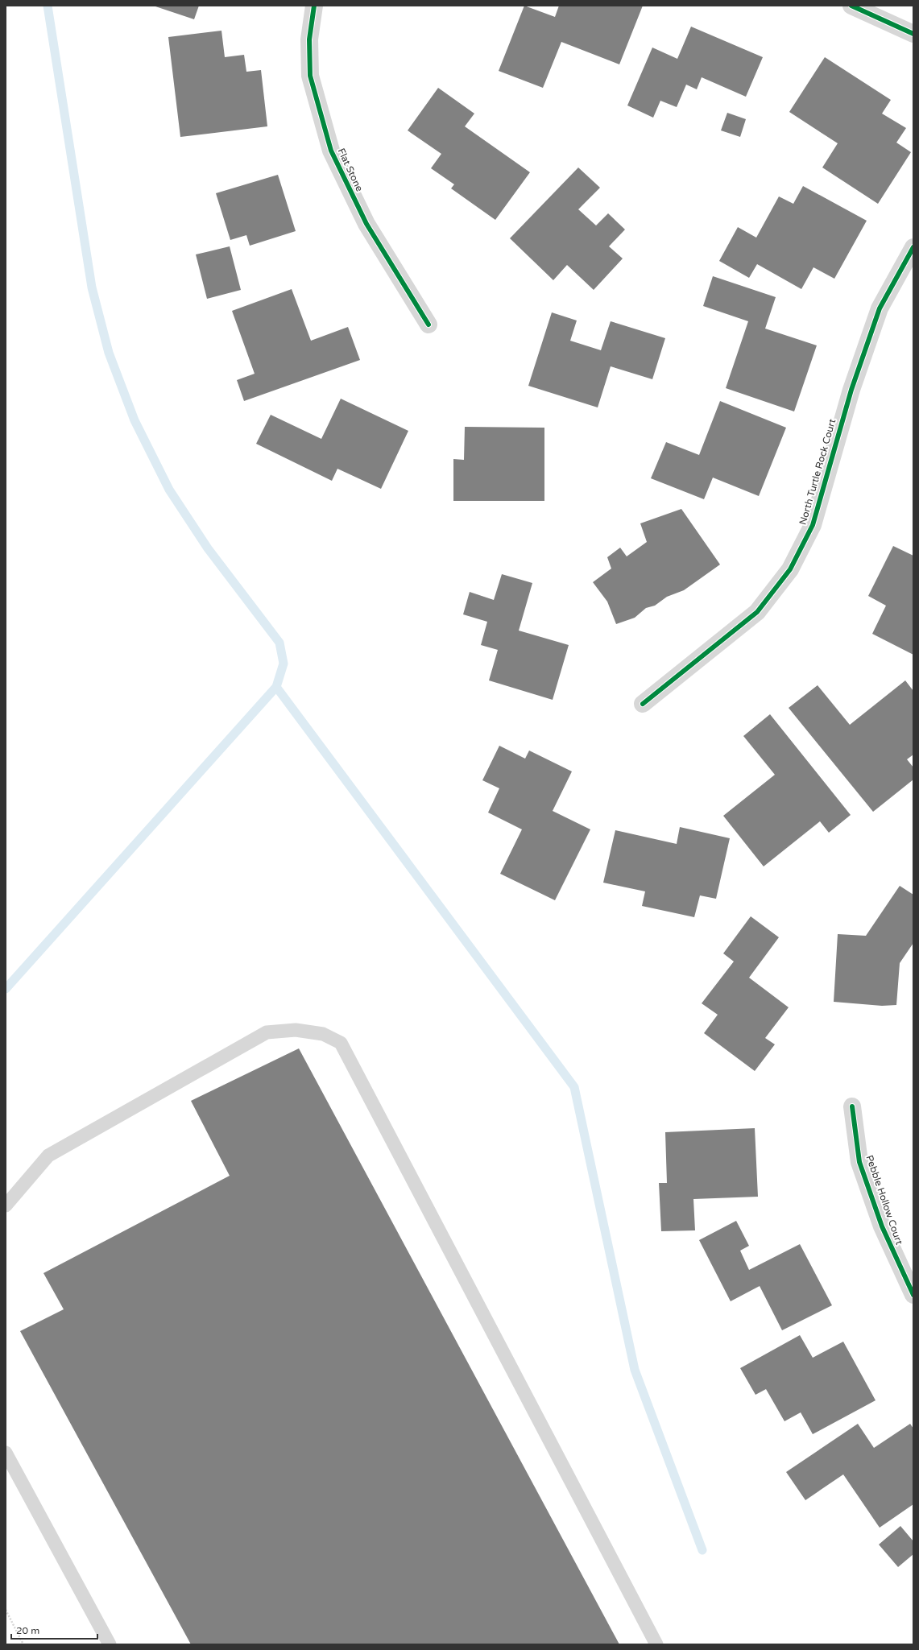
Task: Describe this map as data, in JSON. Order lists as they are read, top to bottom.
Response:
{
  "streets": {
    "street": ["Flat Stone", "North Turtle Rock Court", "Pebble Hollow Court"]
  },
  "scale_bar": "20 m"
}
